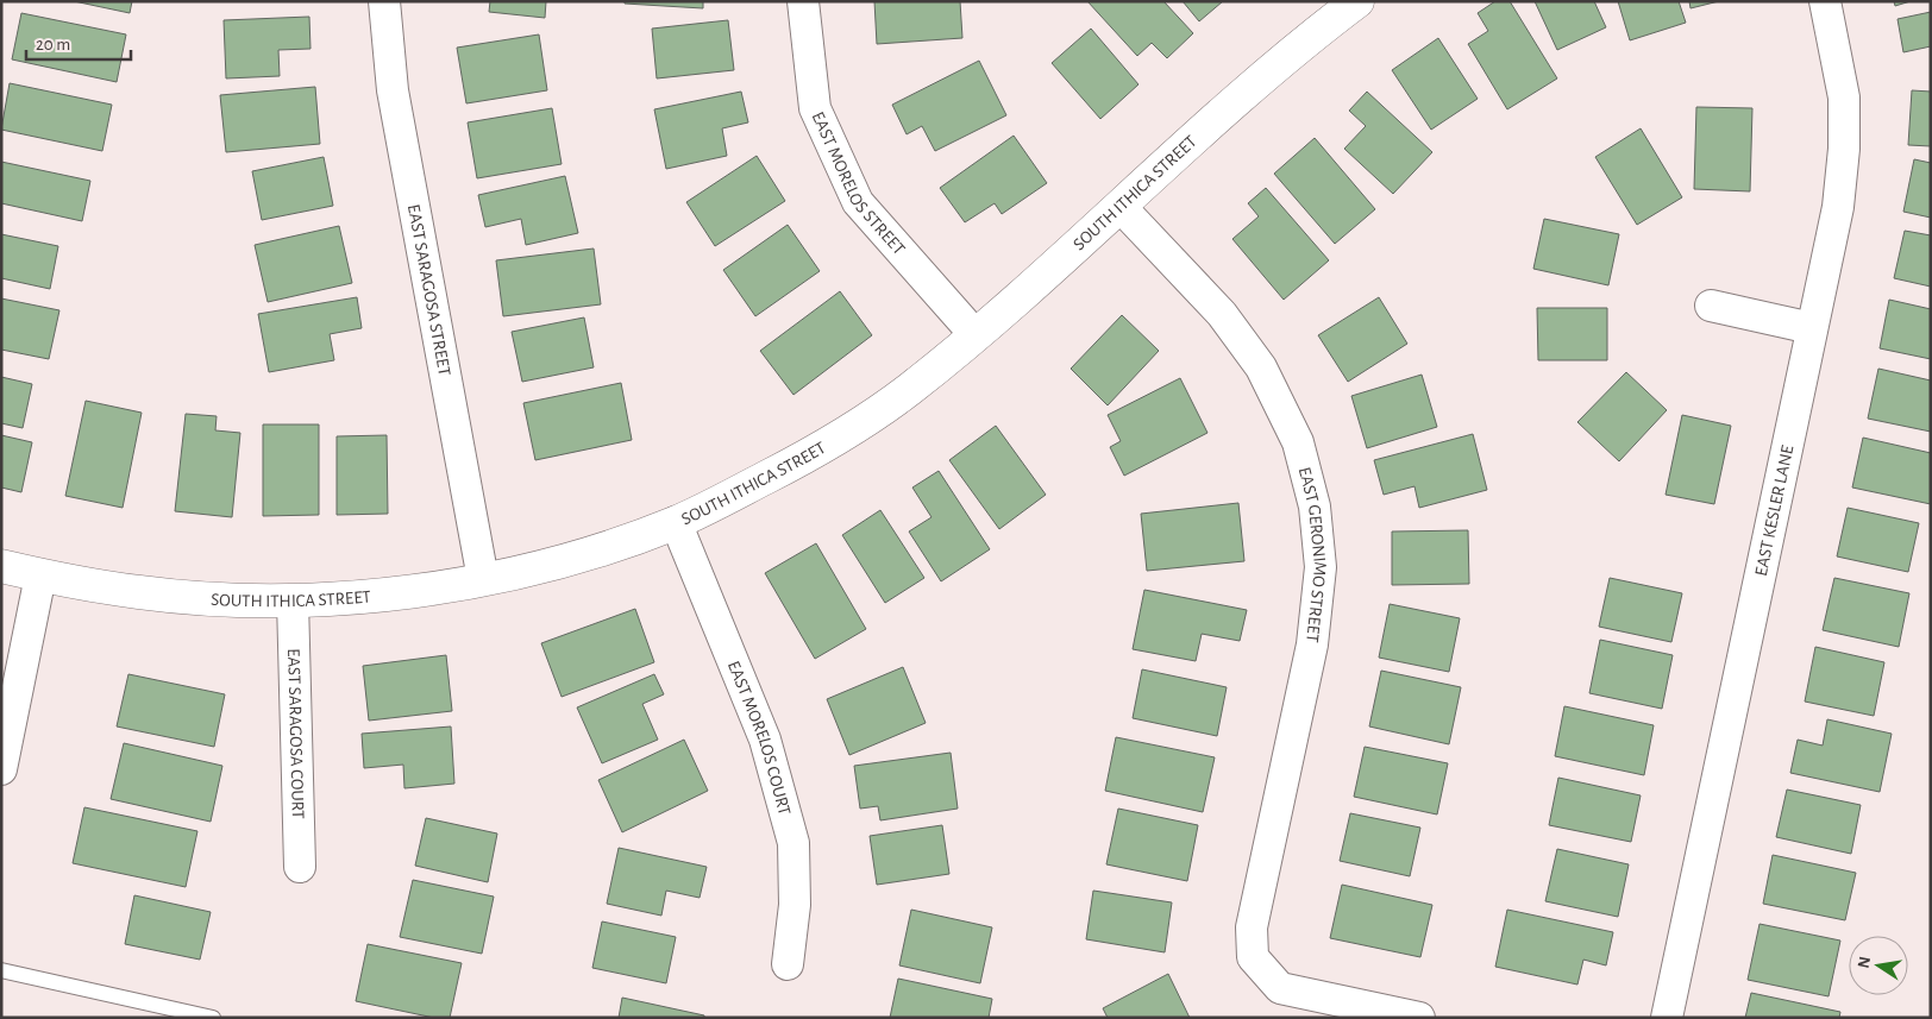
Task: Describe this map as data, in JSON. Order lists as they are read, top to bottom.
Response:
{
  "streets": {
    "street": [
      "EAST MORELOS STREET",
      "SOUTH ITHICA STREET",
      "EAST SARAGOSA STREET",
      "EAST KESLER LANE",
      "EAST GERONIMO STREET",
      "EAST SARAGOSA COURT",
      "EAST MORELOS COURT"
    ]
  },
  "crossings": [
    ["EAST MORELOS STREET", "SOUTH ITHICA STREET"],
    ["SOUTH ITHICA STREET", "EAST SARAGOSA STREET"],
    ["SOUTH ITHICA STREET", "EAST GERONIMO STREET"],
    ["SOUTH ITHICA STREET", "EAST SARAGOSA COURT"],
    ["SOUTH ITHICA STREET", "EAST MORELOS COURT"]
  ],
  "scale_bar": "20 m",
  "north": "left"
}
